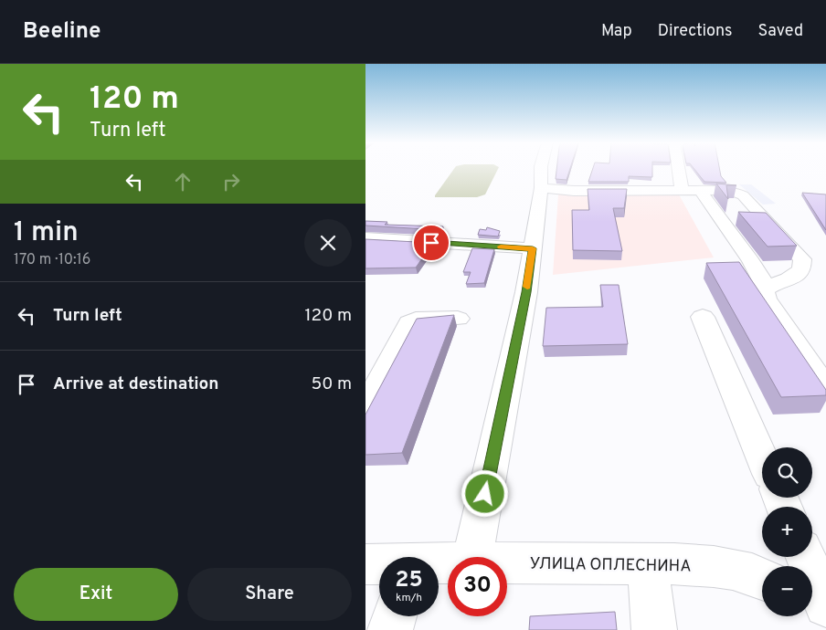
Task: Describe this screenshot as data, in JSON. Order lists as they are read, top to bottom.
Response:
{
  "streets": {
    "street": ["УЛИЦА ОПЛЕСНИНА"]
  },
  "page": {
    "header": "Beeline",
    "nav": ["Map", "Directions", "Saved"],
    "turn": ["120 m", "Turn left"],
    "heading": ["1 min", "170 m · 10:16"],
    "list": [
      {
        "name": "Turn left",
        "value": "120 m"
      },
      {
        "name": "Arrive at destination",
        "value": "50 m"
      }
    ],
    "map_buttons": ["+", "−"],
    "speed": "25 km/h",
    "limit": "30",
    "buttons": ["Exit", "Share"]
  }
}
